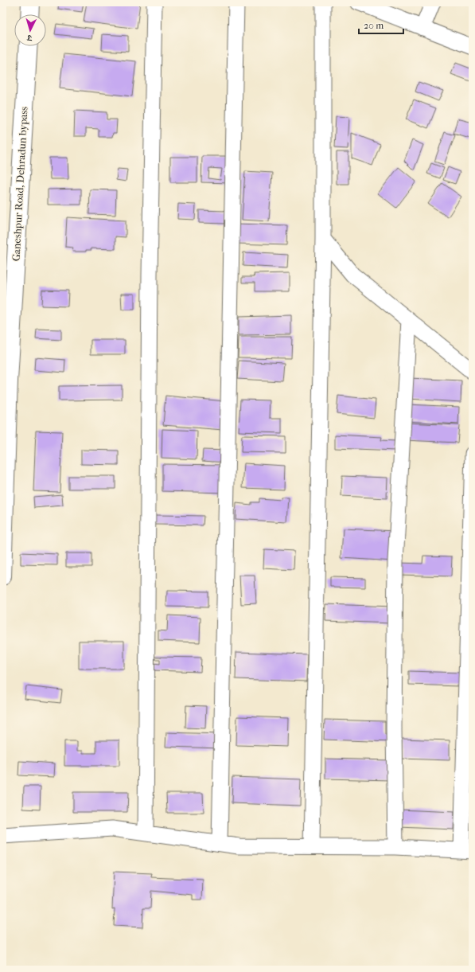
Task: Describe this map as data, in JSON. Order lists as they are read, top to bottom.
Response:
{
  "streets": {
    "main road": ["Ganeshpur Road, Dehradun bypass"]
  },
  "scale_bar": "20 m",
  "north": "bottom"
}
